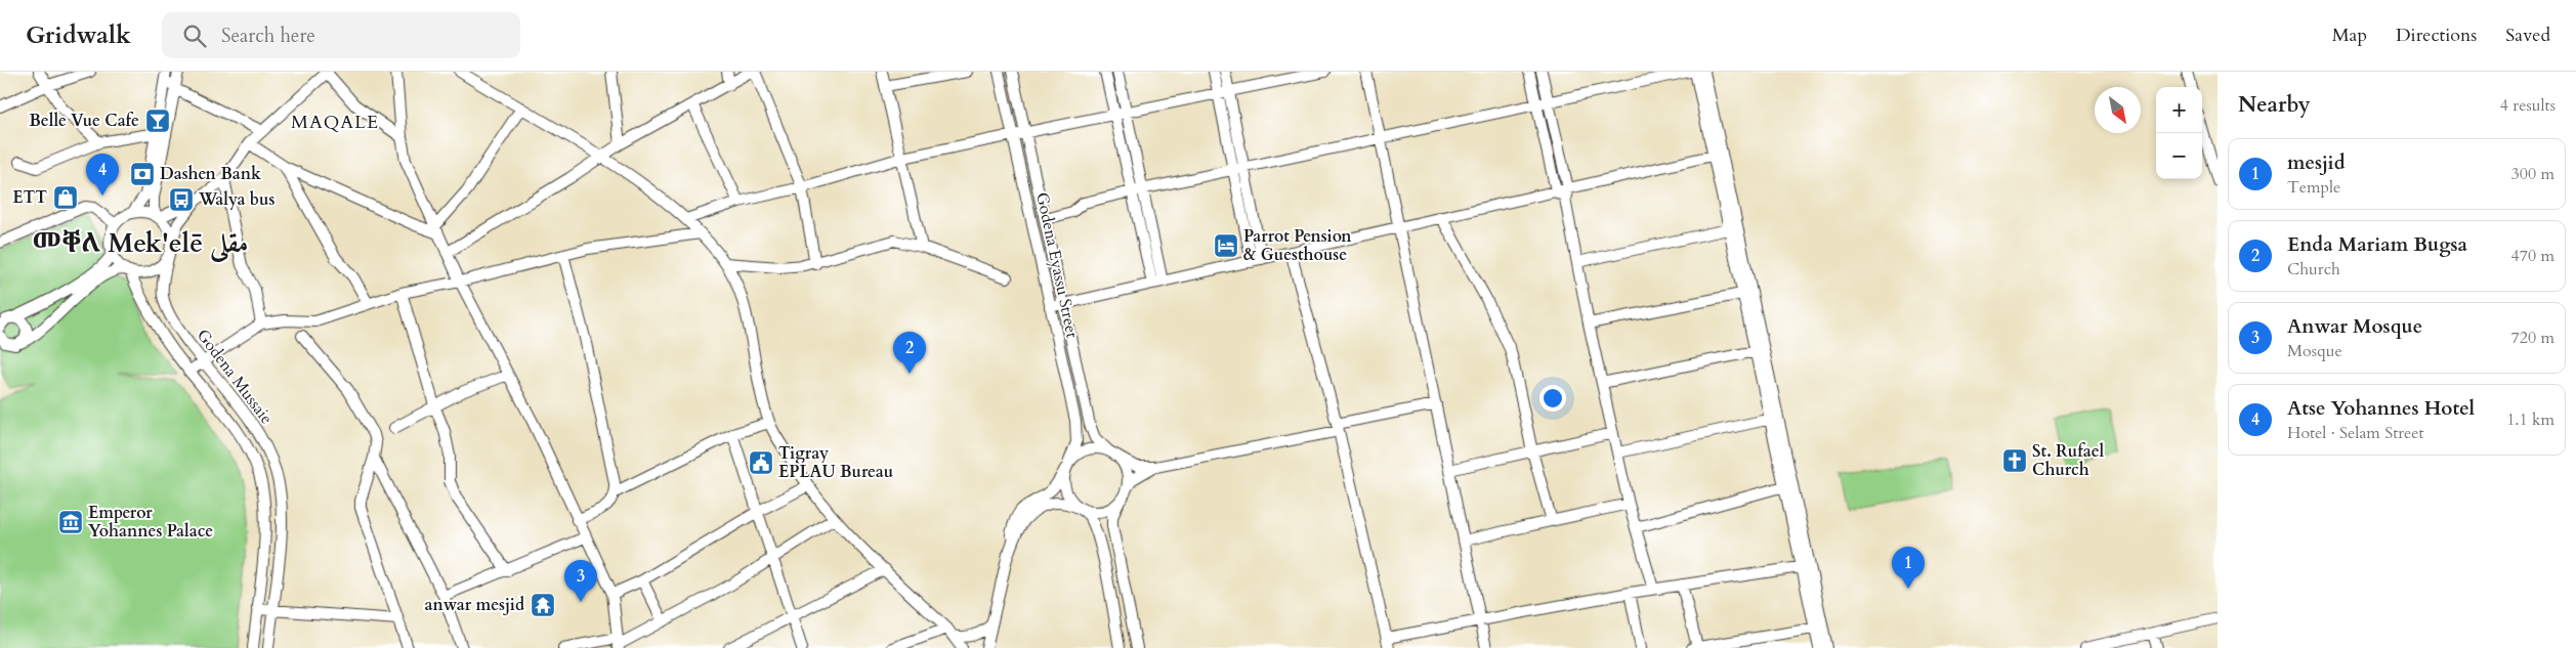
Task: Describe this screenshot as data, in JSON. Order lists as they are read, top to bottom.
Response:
{
  "streets": {
    "street": ["Godena Eyassu Street", "Godena Mussaie"]
  },
  "districts": ["MAQALE", "መቐለ Mek'elē مقلى"],
  "places": {
    "bar": ["Belle Vue Cafe"],
    "bank": ["Dashen Bank"],
    "shop": ["ETT"],
    "bus stop": ["Walya bus"],
    "hotel": ["Parrot Pension & Guesthouse"],
    "church": ["St. Rufael Church"],
    "public building": ["Tigray EPLAU Bureau"],
    "museum": ["Emperor Yohannes Palace"],
    "temple": ["anwar mesjid"]
  },
  "north": "bottom right",
  "page": {
    "header": "Gridwalk",
    "search": "Search here",
    "nav": ["Map", "Directions", "Saved"],
    "heading": ["Nearby", "4 results"],
    "map_buttons": ["+", "−"],
    "list": [
      {
        "mark": "1",
        "name": "mesjid",
        "note": "Temple",
        "value": "300 m"
      },
      {
        "mark": "2",
        "name": "Enda Mariam Bugsa",
        "note": "Church",
        "value": "470 m"
      },
      {
        "mark": "3",
        "name": "Anwar Mosque",
        "note": "Mosque",
        "value": "720 m"
      },
      {
        "mark": "4",
        "name": "Atse Yohannes Hotel",
        "note": "Hotel · Selam Street",
        "value": "1.1 km"
      }
    ],
    "pins": [
      "4",
      "2",
      "1",
      "3"
    ]
  }
}
